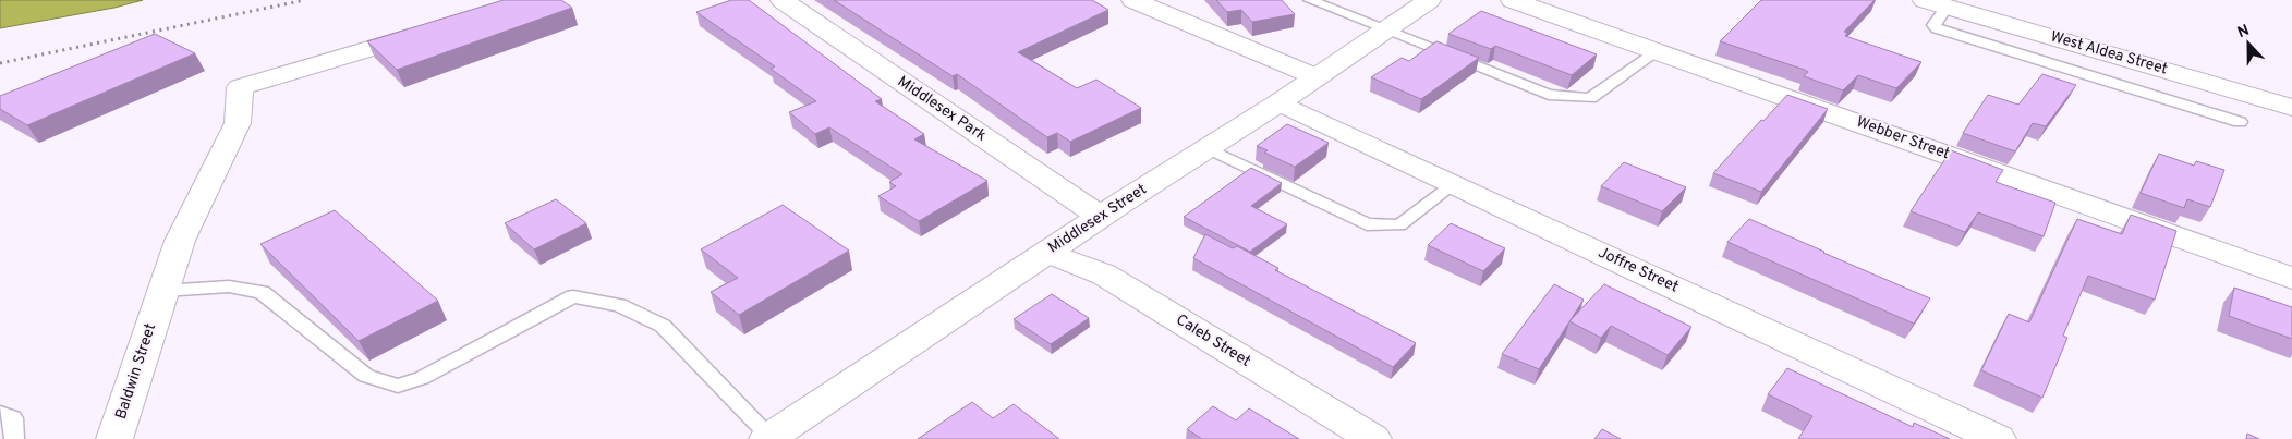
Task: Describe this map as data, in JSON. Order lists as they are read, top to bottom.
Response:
{
  "streets": {
    "street": [
      "West Aldea Street",
      "Middlesex Park",
      "Webber Street",
      "Middlesex Street",
      "Joffre Street",
      "Caleb Street",
      "Baldwin Street"
    ]
  },
  "crossings": [
    ["Middlesex Park", "Middlesex Street"],
    ["Middlesex Street", "Joffre Street"],
    ["Middlesex Street", "Caleb Street"]
  ],
  "north": "top"
}
